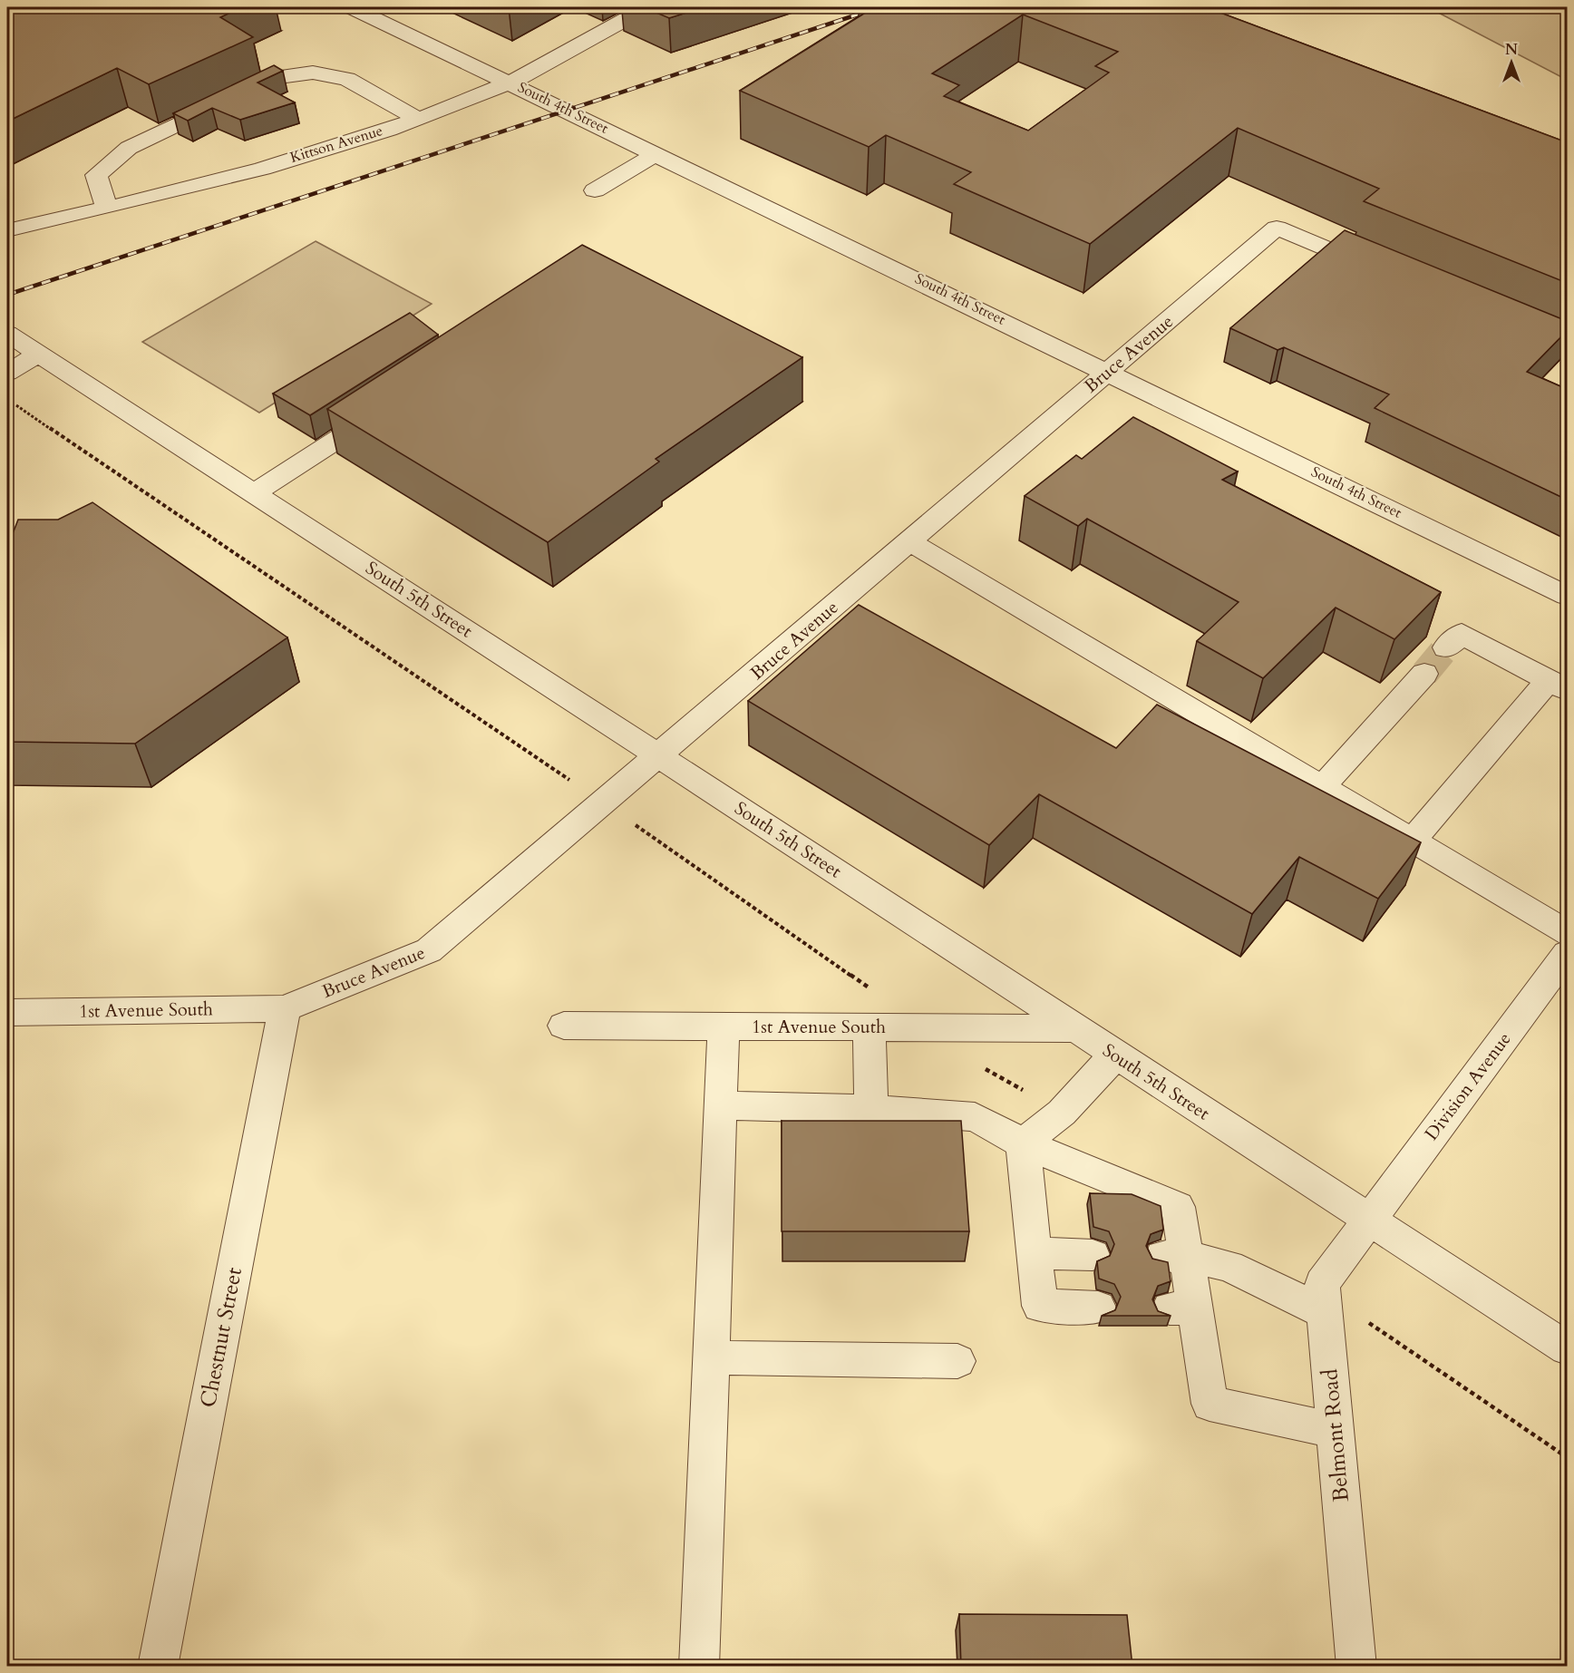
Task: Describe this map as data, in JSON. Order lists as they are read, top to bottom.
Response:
{
  "streets": {
    "street": [
      "South 4th Street",
      "Kittson Avenue",
      "Bruce Avenue",
      "South 5th Street",
      "1st Avenue South",
      "Division Avenue",
      "Chestnut Street",
      "Belmont Road"
    ]
  },
  "crossings": [
    ["South 4th Street", "Kittson Avenue"],
    ["South 4th Street", "Bruce Avenue"],
    ["Bruce Avenue", "South 5th Street"],
    ["Bruce Avenue", "1st Avenue South"],
    ["Bruce Avenue", "Chestnut Street"],
    ["South 5th Street", "1st Avenue South"],
    ["South 5th Street", "Division Avenue"],
    ["1st Avenue South", "Chestnut Street"]
  ],
  "north": "top"
}
